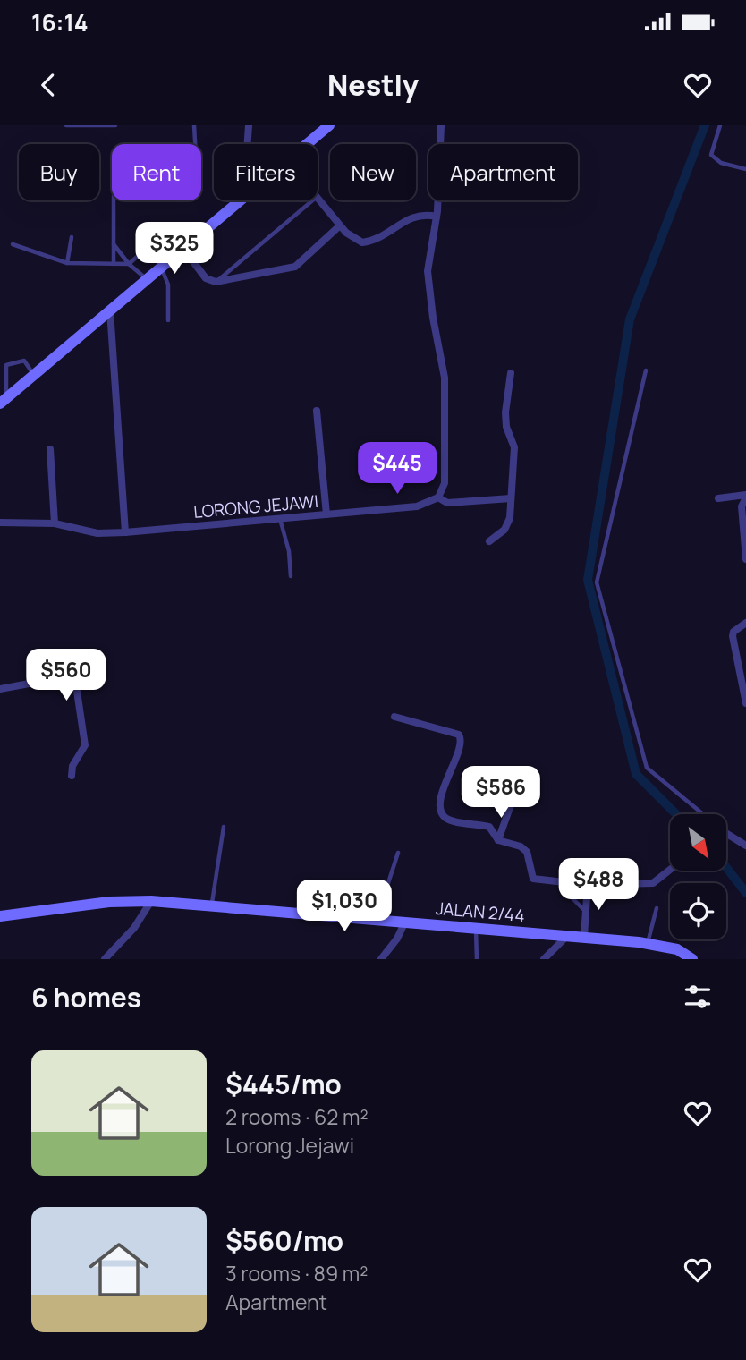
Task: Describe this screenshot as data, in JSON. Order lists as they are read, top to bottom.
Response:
{
  "streets": {
    "street": ["LORONG JEJAWI", "JALAN 2/44"]
  },
  "north": "bottom right",
  "page": {
    "status": "16:14",
    "header": "Nestly",
    "chip": [
      "Buy",
      "Rent",
      "Filters",
      "New",
      "Apartment"
    ],
    "price": [
      "$325",
      "$445",
      "$560",
      "$586",
      "$488",
      "$1,030"
    ],
    "heading": "6 homes",
    "list": [
      {
        "name": "$445/mo",
        "note": "2 rooms · 62 m² · Lorong Jejawi"
      },
      {
        "name": "$560/mo",
        "note": "3 rooms · 89 m² · Apartment"
      }
    ]
  }
}
